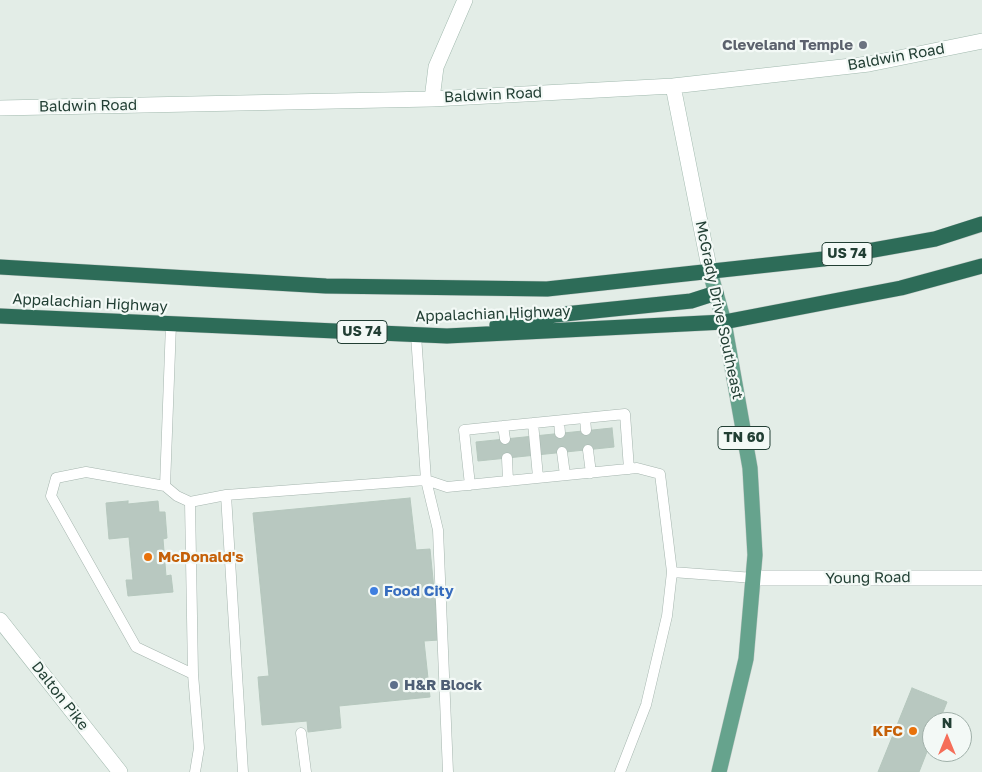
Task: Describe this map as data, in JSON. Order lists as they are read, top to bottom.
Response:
{
  "streets": {
    "highway": ["US 74", "Appalachian Highway"],
    "main road": ["McGrady Drive Southeast", "TN 60"],
    "street": ["Baldwin Road", "Young Road", "Dalton Pike"]
  },
  "crossings": [
    ["Baldwin Road", "McGrady Drive Southeast"],
    ["Appalachian Highway", "McGrady Drive Southeast"],
    ["McGrady Drive Southeast", "Young Road"]
  ],
  "places": [
    "Cleveland Temple",
    "McDonald's",
    "Food City",
    "H&R Block",
    "KFC"
  ],
  "north": "top"
}
